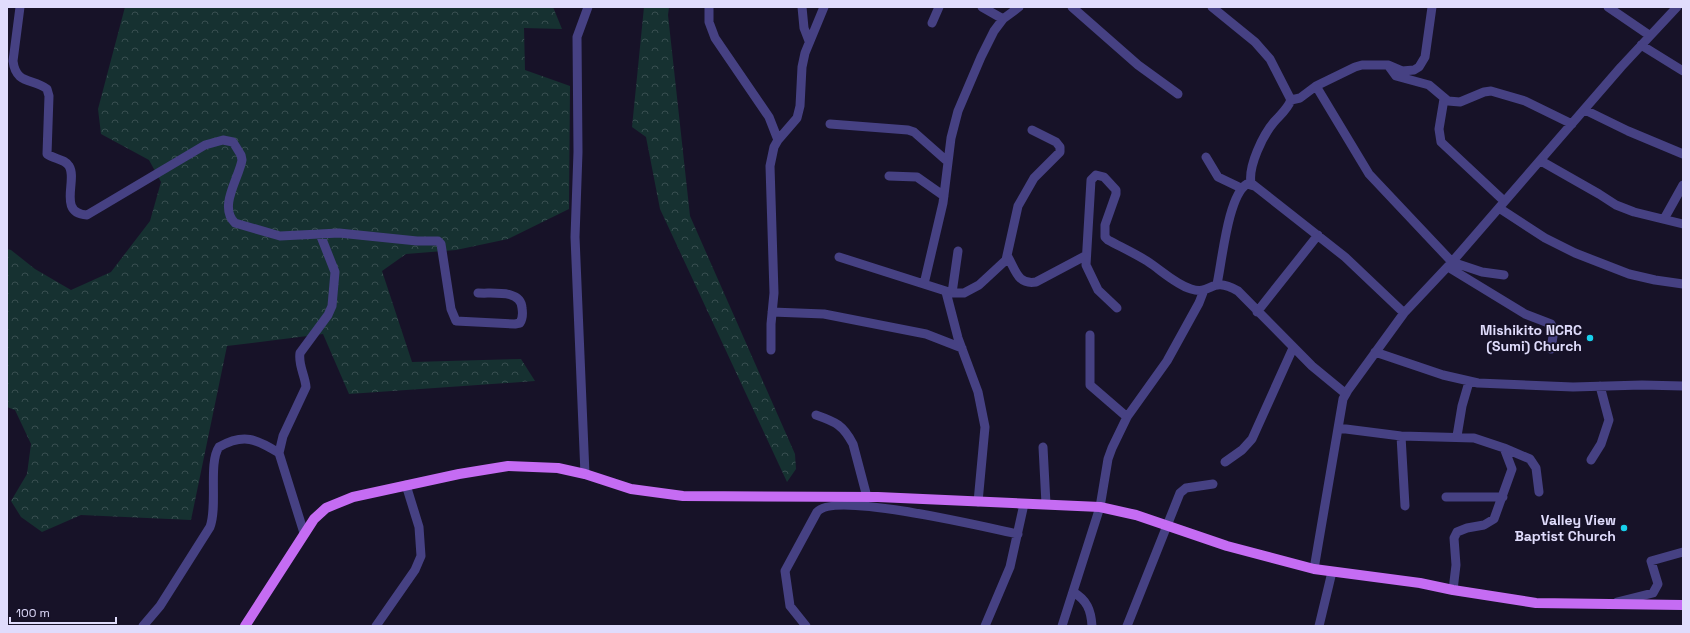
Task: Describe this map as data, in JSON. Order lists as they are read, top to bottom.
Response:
{
  "places": ["Mishikito NCRC (Sumi) Church", "Valley View Baptist Church"],
  "scale_bar": "100 m"
}
